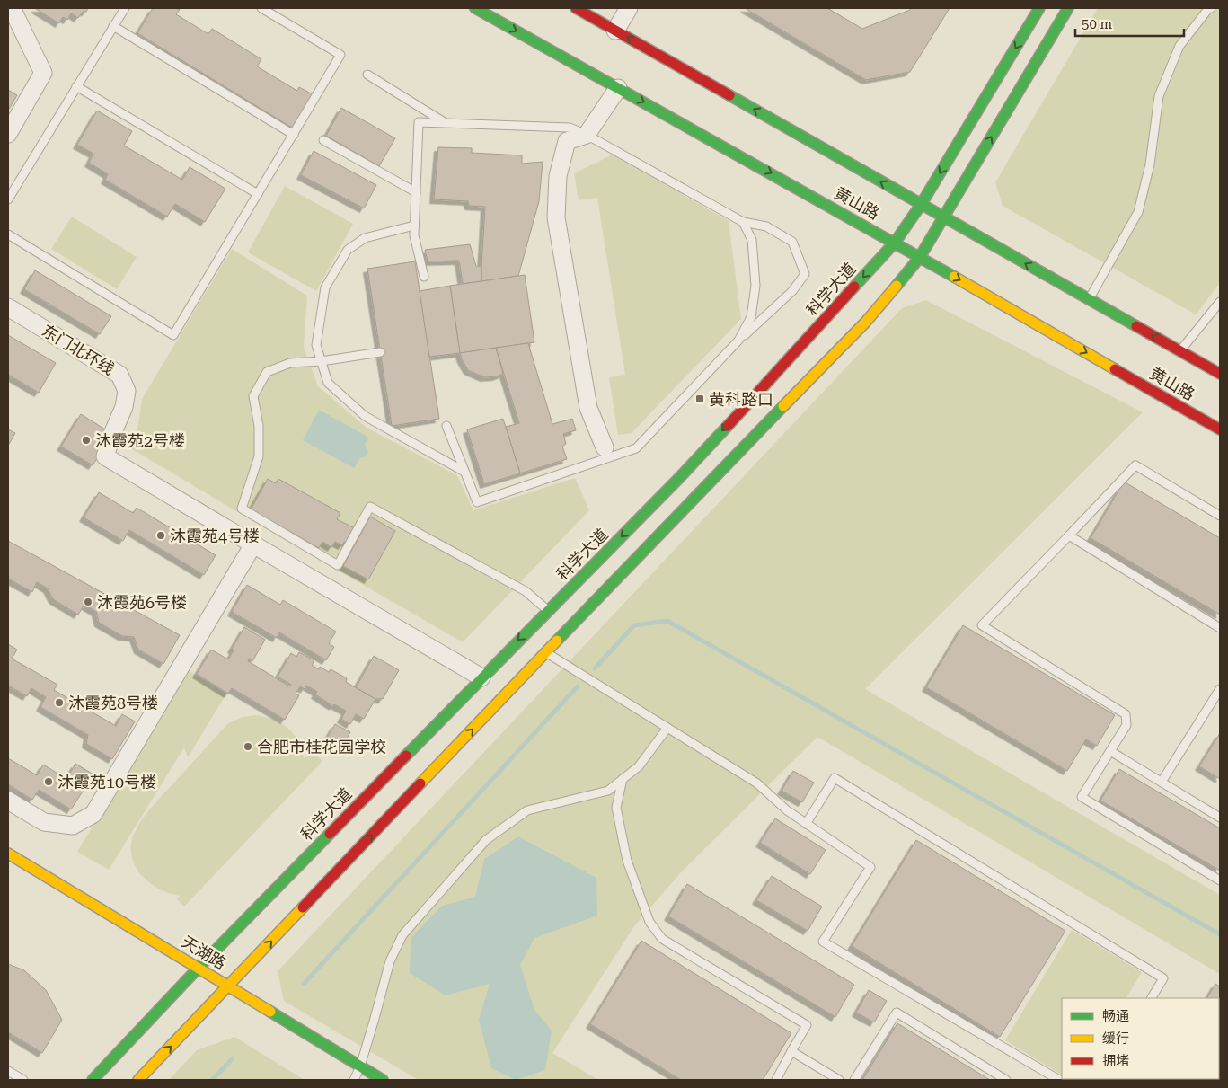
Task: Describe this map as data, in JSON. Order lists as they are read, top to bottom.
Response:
{
  "streets": {
    "main road": ["黄山路", "科学大道", "天湖路"],
    "street": ["东门北环线"]
  },
  "crossings": [
    ["黄山路", "科学大道"],
    ["科学大道", "天湖路"]
  ],
  "places": {
    "transit": ["黄科路口"],
    "other": [
      "沐霞苑2号楼",
      "沐霞苑4号楼",
      "沐霞苑6号楼",
      "沐霞苑8号楼",
      "合肥市桂花园学校",
      "沐霞苑10号楼"
    ]
  },
  "legend": ["畅通", "缓行", "拥堵"],
  "scale_bar": "50 m"
}
